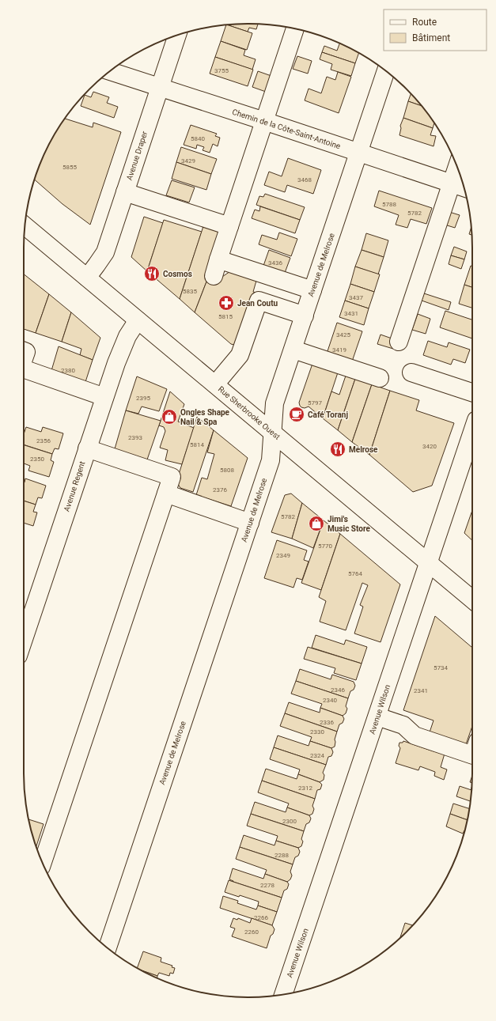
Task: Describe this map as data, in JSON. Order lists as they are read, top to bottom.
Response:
{
  "streets": {
    "street": [
      "Chemin de la Côte-Saint-Antoine",
      "Avenue Draper",
      "Avenue de Melrose",
      "Rue Sherbrooke Ouest",
      "Avenue Regent",
      "Avenue Wilson"
    ]
  },
  "crossings": [
    ["Chemin de la Côte-Saint-Antoine", "Avenue Draper"],
    ["Chemin de la Côte-Saint-Antoine", "Avenue de Melrose"],
    ["Avenue Draper", "Rue Sherbrooke Ouest"],
    ["Avenue de Melrose", "Rue Sherbrooke Ouest"],
    ["Rue Sherbrooke Ouest", "Avenue Regent"],
    ["Rue Sherbrooke Ouest", "Avenue Wilson"]
  ],
  "places": {
    "restaurant": ["Cosmos", "Melrose"],
    "pharmacy": ["Jean Coutu"],
    "cafe": ["Café Toranj"],
    "shop": ["Ongles Shape Nail & Spa", "Jimi's Music Store"]
  },
  "house_numbers": [
    "3755",
    "5840",
    "3429",
    "5855",
    "3468",
    "5788",
    "5782",
    "3436",
    "5835",
    "3437",
    "3431",
    "5815",
    "3425",
    "3419",
    "2380",
    "2395",
    "5797",
    "2393",
    "2356",
    "5814",
    "3420",
    "2350",
    "5808",
    "2376",
    "5782",
    "5770",
    "2349",
    "5764",
    "5734",
    "2346",
    "2341",
    "2340",
    "2336",
    "2330",
    "2324",
    "2312",
    "2300",
    "2288",
    "2278",
    "2266",
    "2260"
  ],
  "legend": ["Route", "Bâtiment"]
}
